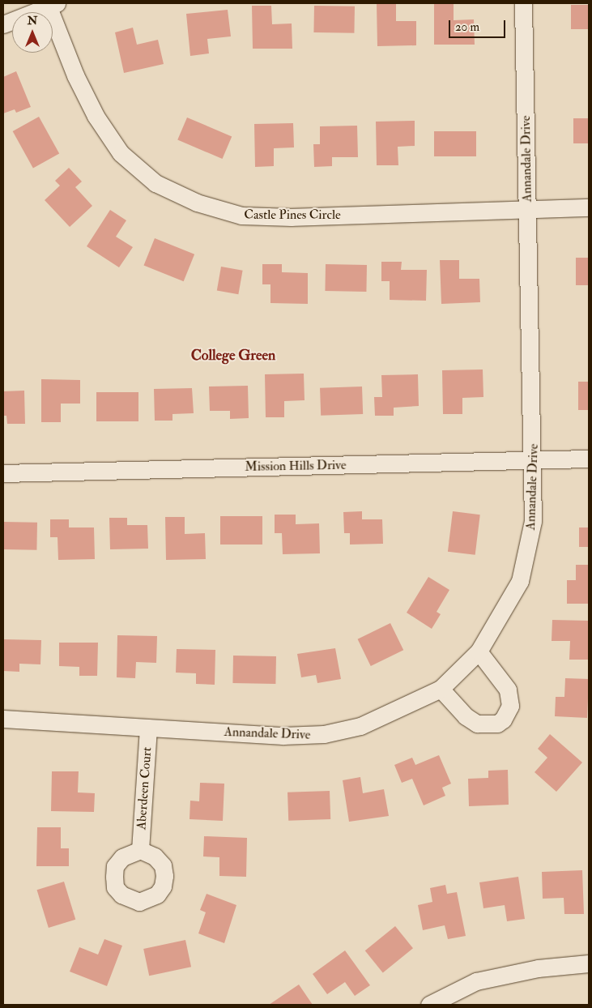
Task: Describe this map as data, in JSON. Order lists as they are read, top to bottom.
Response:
{
  "streets": {
    "street": [
      "Annandale Drive",
      "Castle Pines Circle",
      "Mission Hills Drive",
      "Aberdeen Court"
    ]
  },
  "crossings": [
    ["Annandale Drive", "Castle Pines Circle"],
    ["Annandale Drive", "Mission Hills Drive"],
    ["Annandale Drive", "Aberdeen Court"]
  ],
  "districts": ["College Green"],
  "scale_bar": "20 m",
  "north": "top"
}
